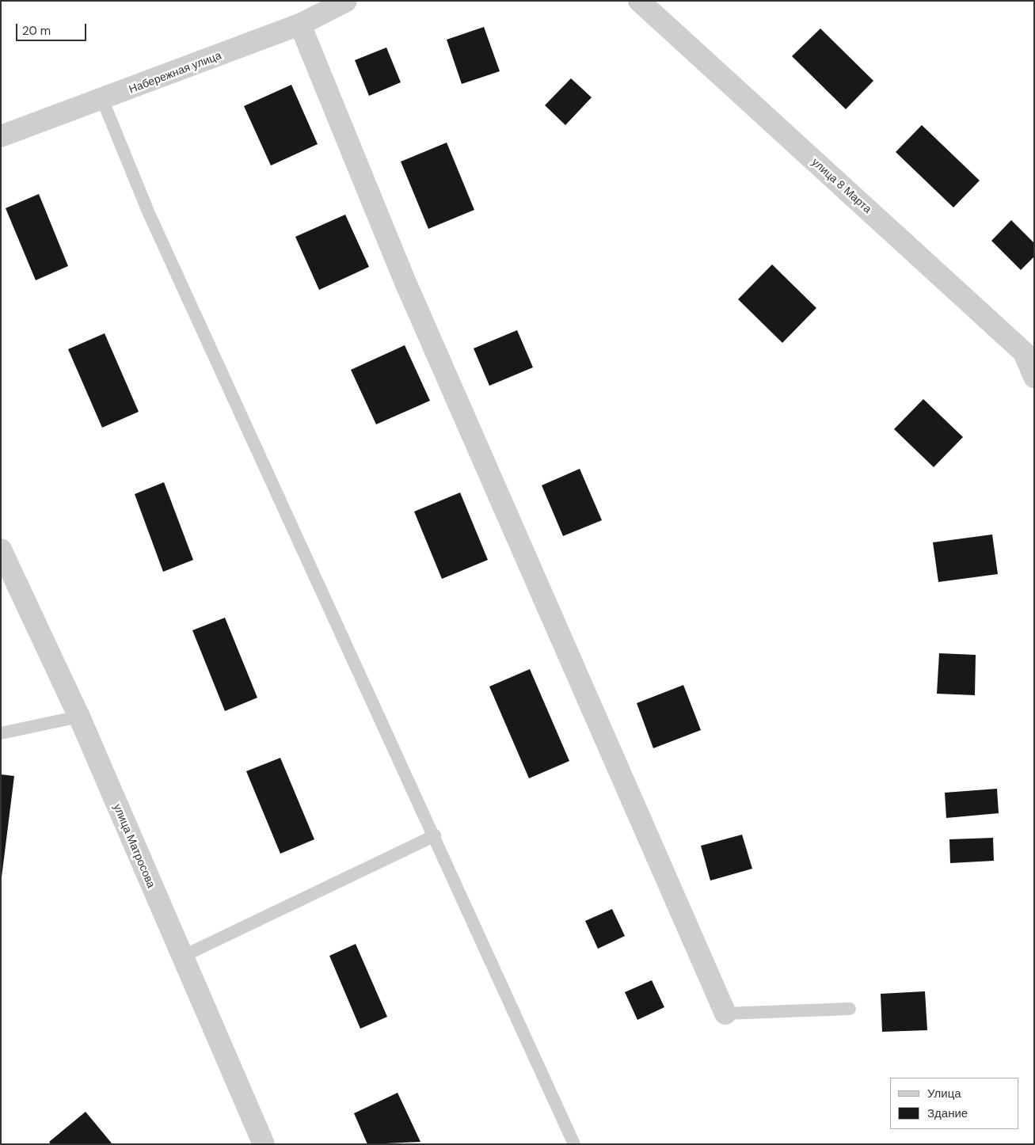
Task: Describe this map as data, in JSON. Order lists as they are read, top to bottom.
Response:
{
  "streets": {
    "street": ["Набережная улица", "улица 8 Марта", "улица Матросова"]
  },
  "legend": ["Улица", "Здание"],
  "scale_bar": "20 m"
}
